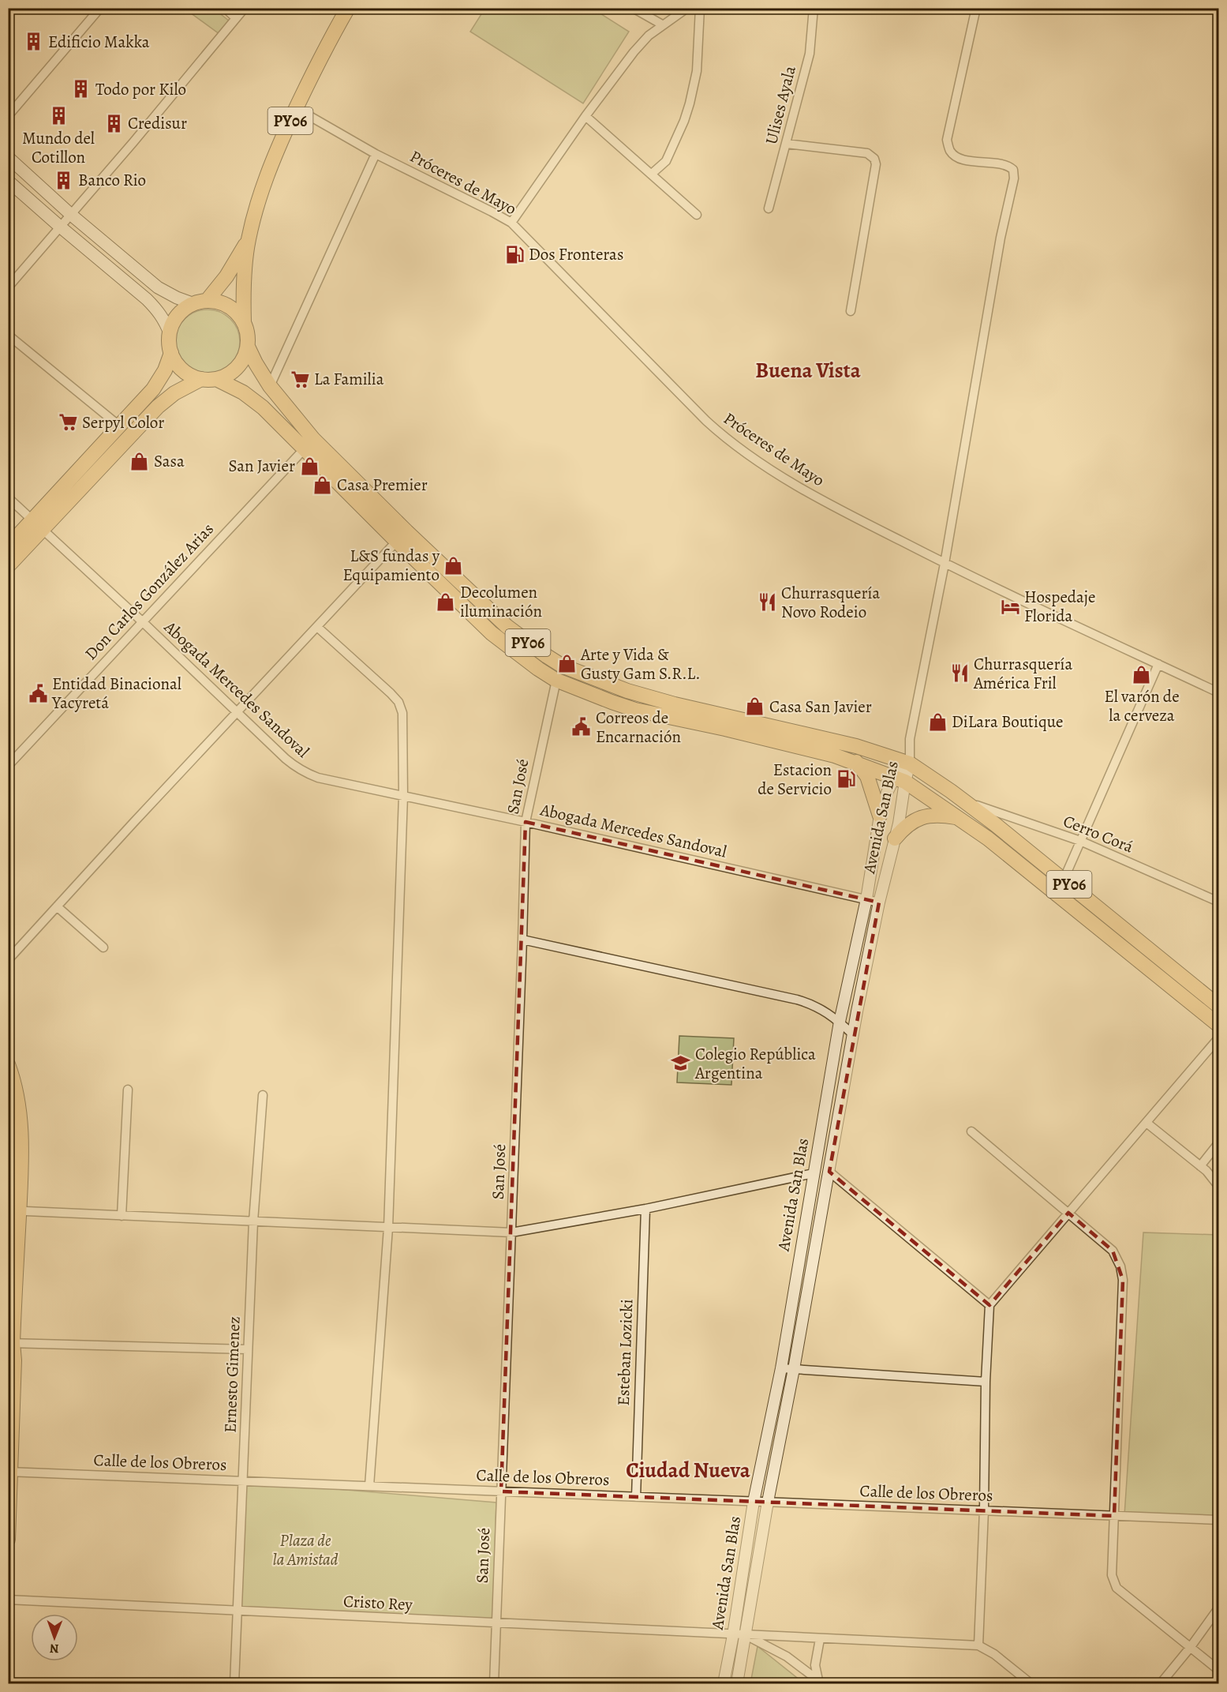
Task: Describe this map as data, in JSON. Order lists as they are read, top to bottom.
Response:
{
  "streets": {
    "main road": ["PY06"],
    "street": [
      "Ulises Ayala",
      "Próceres de Mayo",
      "Don Carlos González Arias",
      "Abogada Mercedes Sandoval",
      "San José",
      "Avenida San Blas",
      "Cerro Corá",
      "Esteban Lozicki",
      "Ernesto Gimenez",
      "Calle de los Obreros",
      "Cristo Rey"
    ]
  },
  "crossings": [
    ["PY06", "Próceres de Mayo"],
    ["PY06", "Don Carlos González Arias"],
    ["PY06", "San José"],
    ["PY06", "Avenida San Blas"],
    ["PY06", "Cerro Corá"],
    ["Próceres de Mayo", "Avenida San Blas"],
    ["Don Carlos González Arias", "Abogada Mercedes Sandoval"],
    ["Abogada Mercedes Sandoval", "San José"],
    ["Abogada Mercedes Sandoval", "Avenida San Blas"],
    ["San José", "Calle de los Obreros"],
    ["San José", "Cristo Rey"],
    ["Avenida San Blas", "Calle de los Obreros"],
    ["Avenida San Blas", "Cristo Rey"],
    ["Esteban Lozicki", "Calle de los Obreros"],
    ["Ernesto Gimenez", "Calle de los Obreros"],
    ["Ernesto Gimenez", "Cristo Rey"]
  ],
  "districts": ["Buena Vista", "Ciudad Nueva"],
  "parks": ["Plaza de la Amistad"],
  "places": {
    "building": [
      "Edificio Makka",
      "Todo por Kilo",
      "Mundo del Cotillon",
      "Credisur",
      "Banco Rio"
    ],
    "fuel station": ["Dos Fronteras", "Estacion de Servicio"],
    "supermarket": ["La Familia", "Serpyl Color"],
    "shop": [
      "Sasa",
      "San Javier",
      "Casa Premier",
      "L&S fundas y Equipamiento",
      "Decolumen iluminación",
      "Arte y Vida & Gusty Gam S.R.L.",
      "El varón de la cerveza",
      "Casa San Javier",
      "DiLara Boutique"
    ],
    "restaurant": ["Churrasquería Novo Rodeio", "Churrasquería América Fril"],
    "hotel": ["Hospedaje Florida"],
    "public building": ["Entidad Binacional Yacyretá", "Correos de Encarnación"],
    "school or university": ["Colegio República Argentina"]
  },
  "north": "bottom"
}
